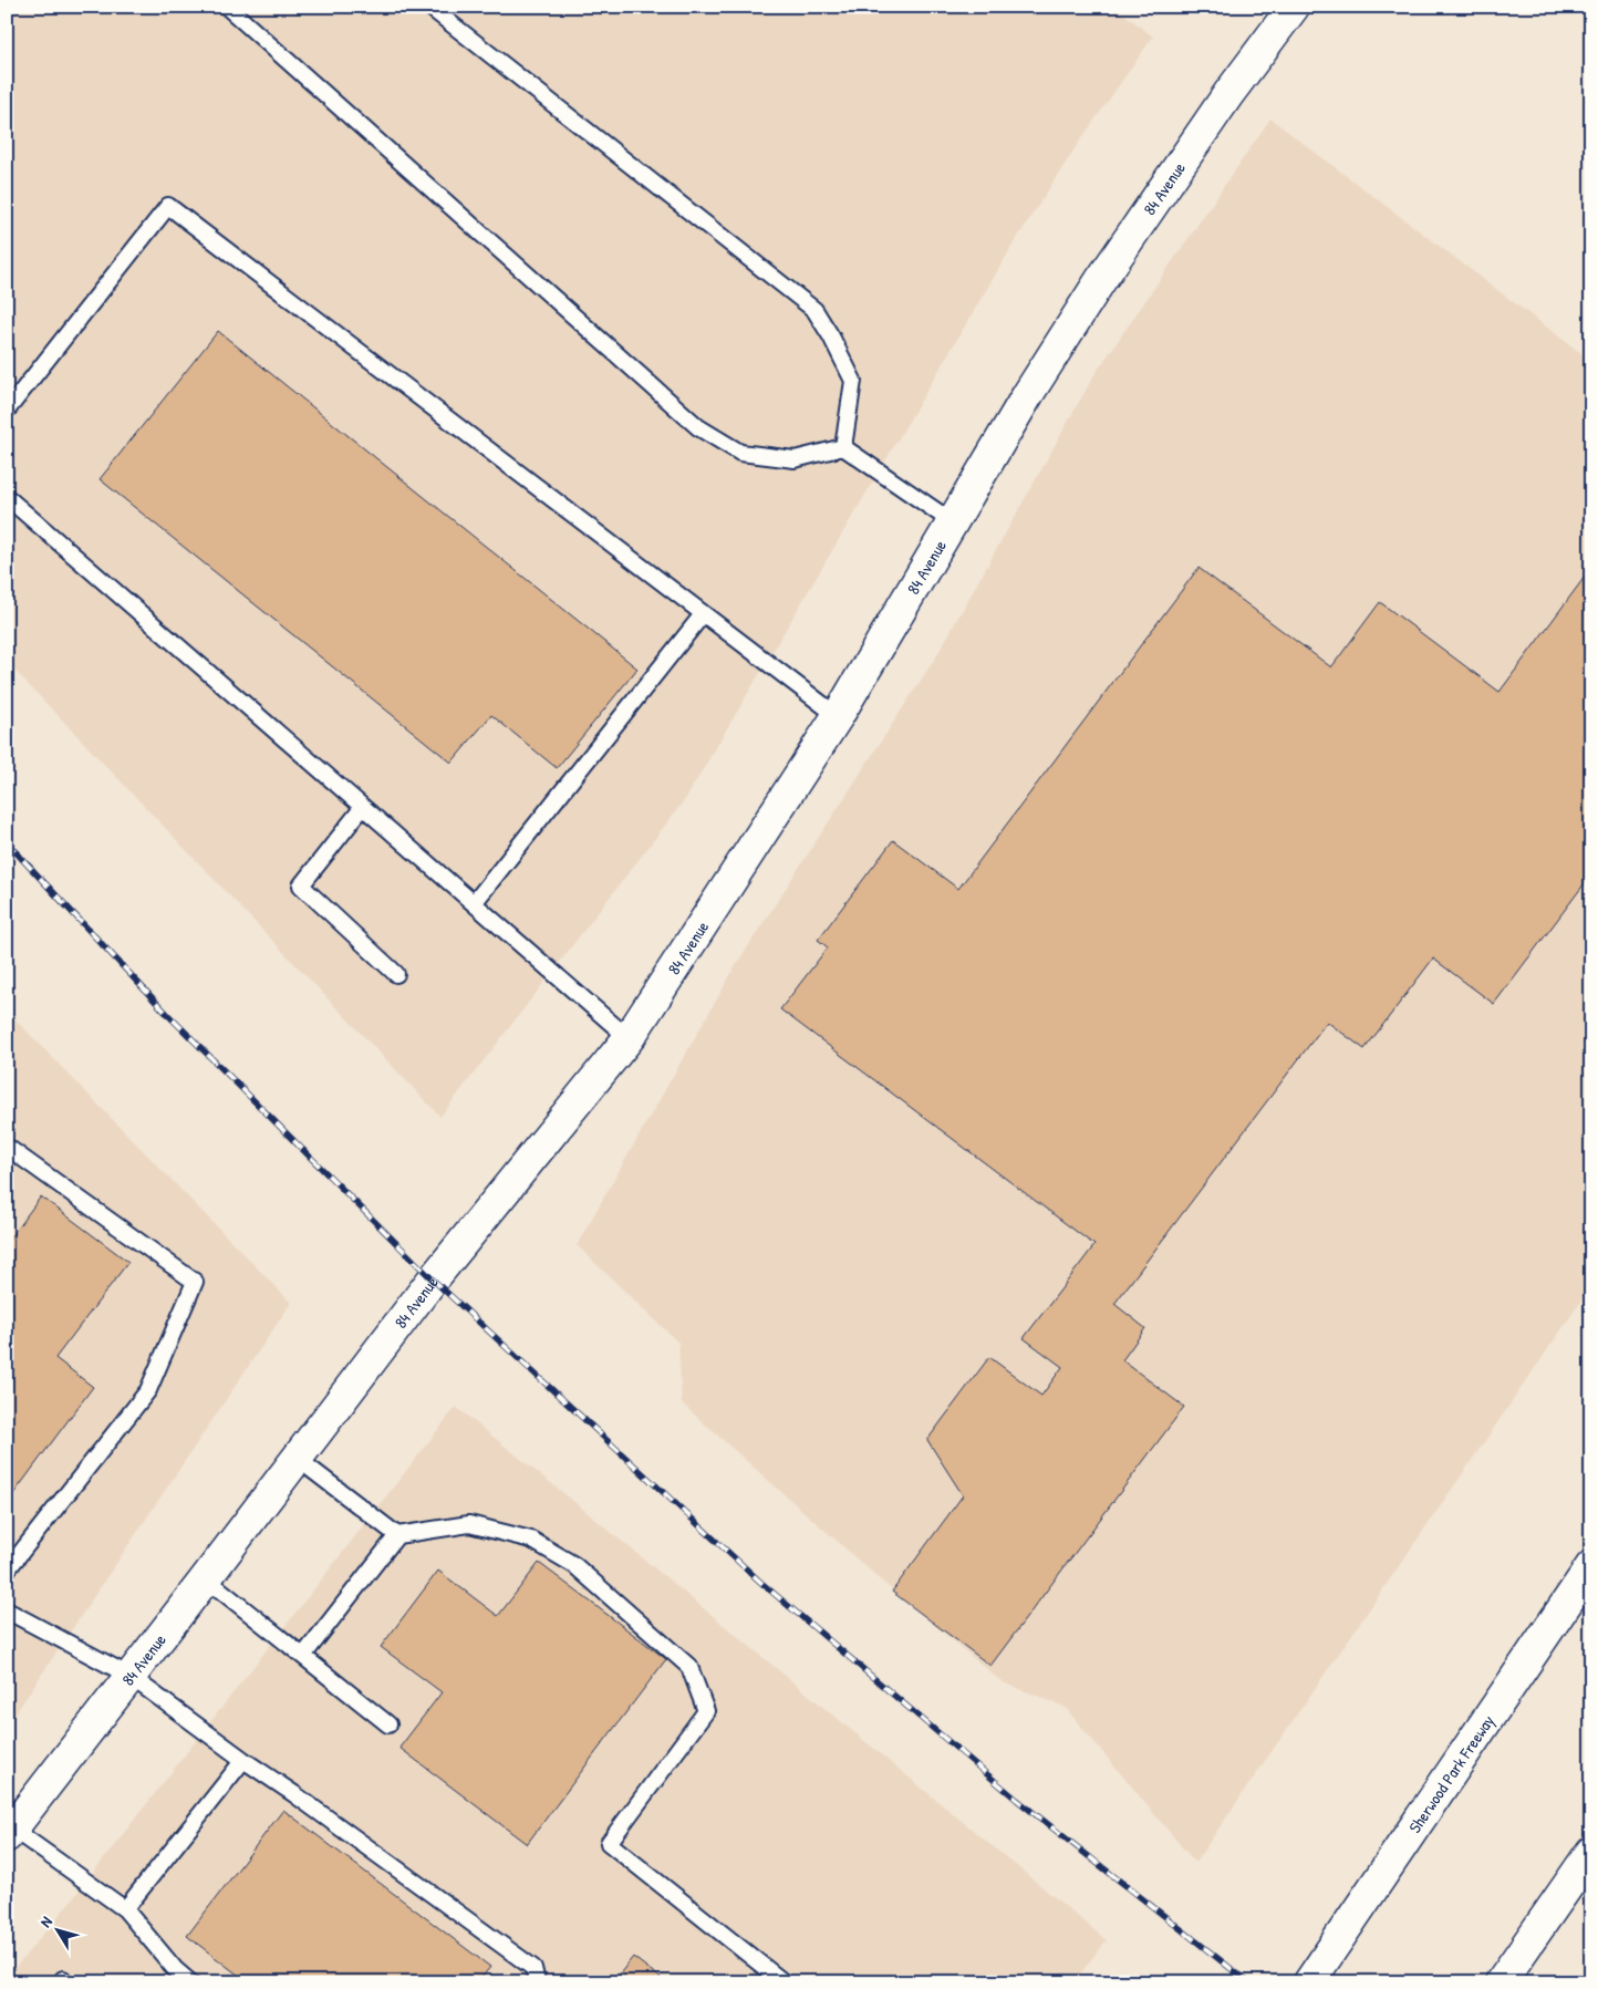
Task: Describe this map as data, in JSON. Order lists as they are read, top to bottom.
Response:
{
  "streets": {
    "main road": ["84 Avenue", "Sherwood Park Freeway"]
  },
  "north": "top left"
}
